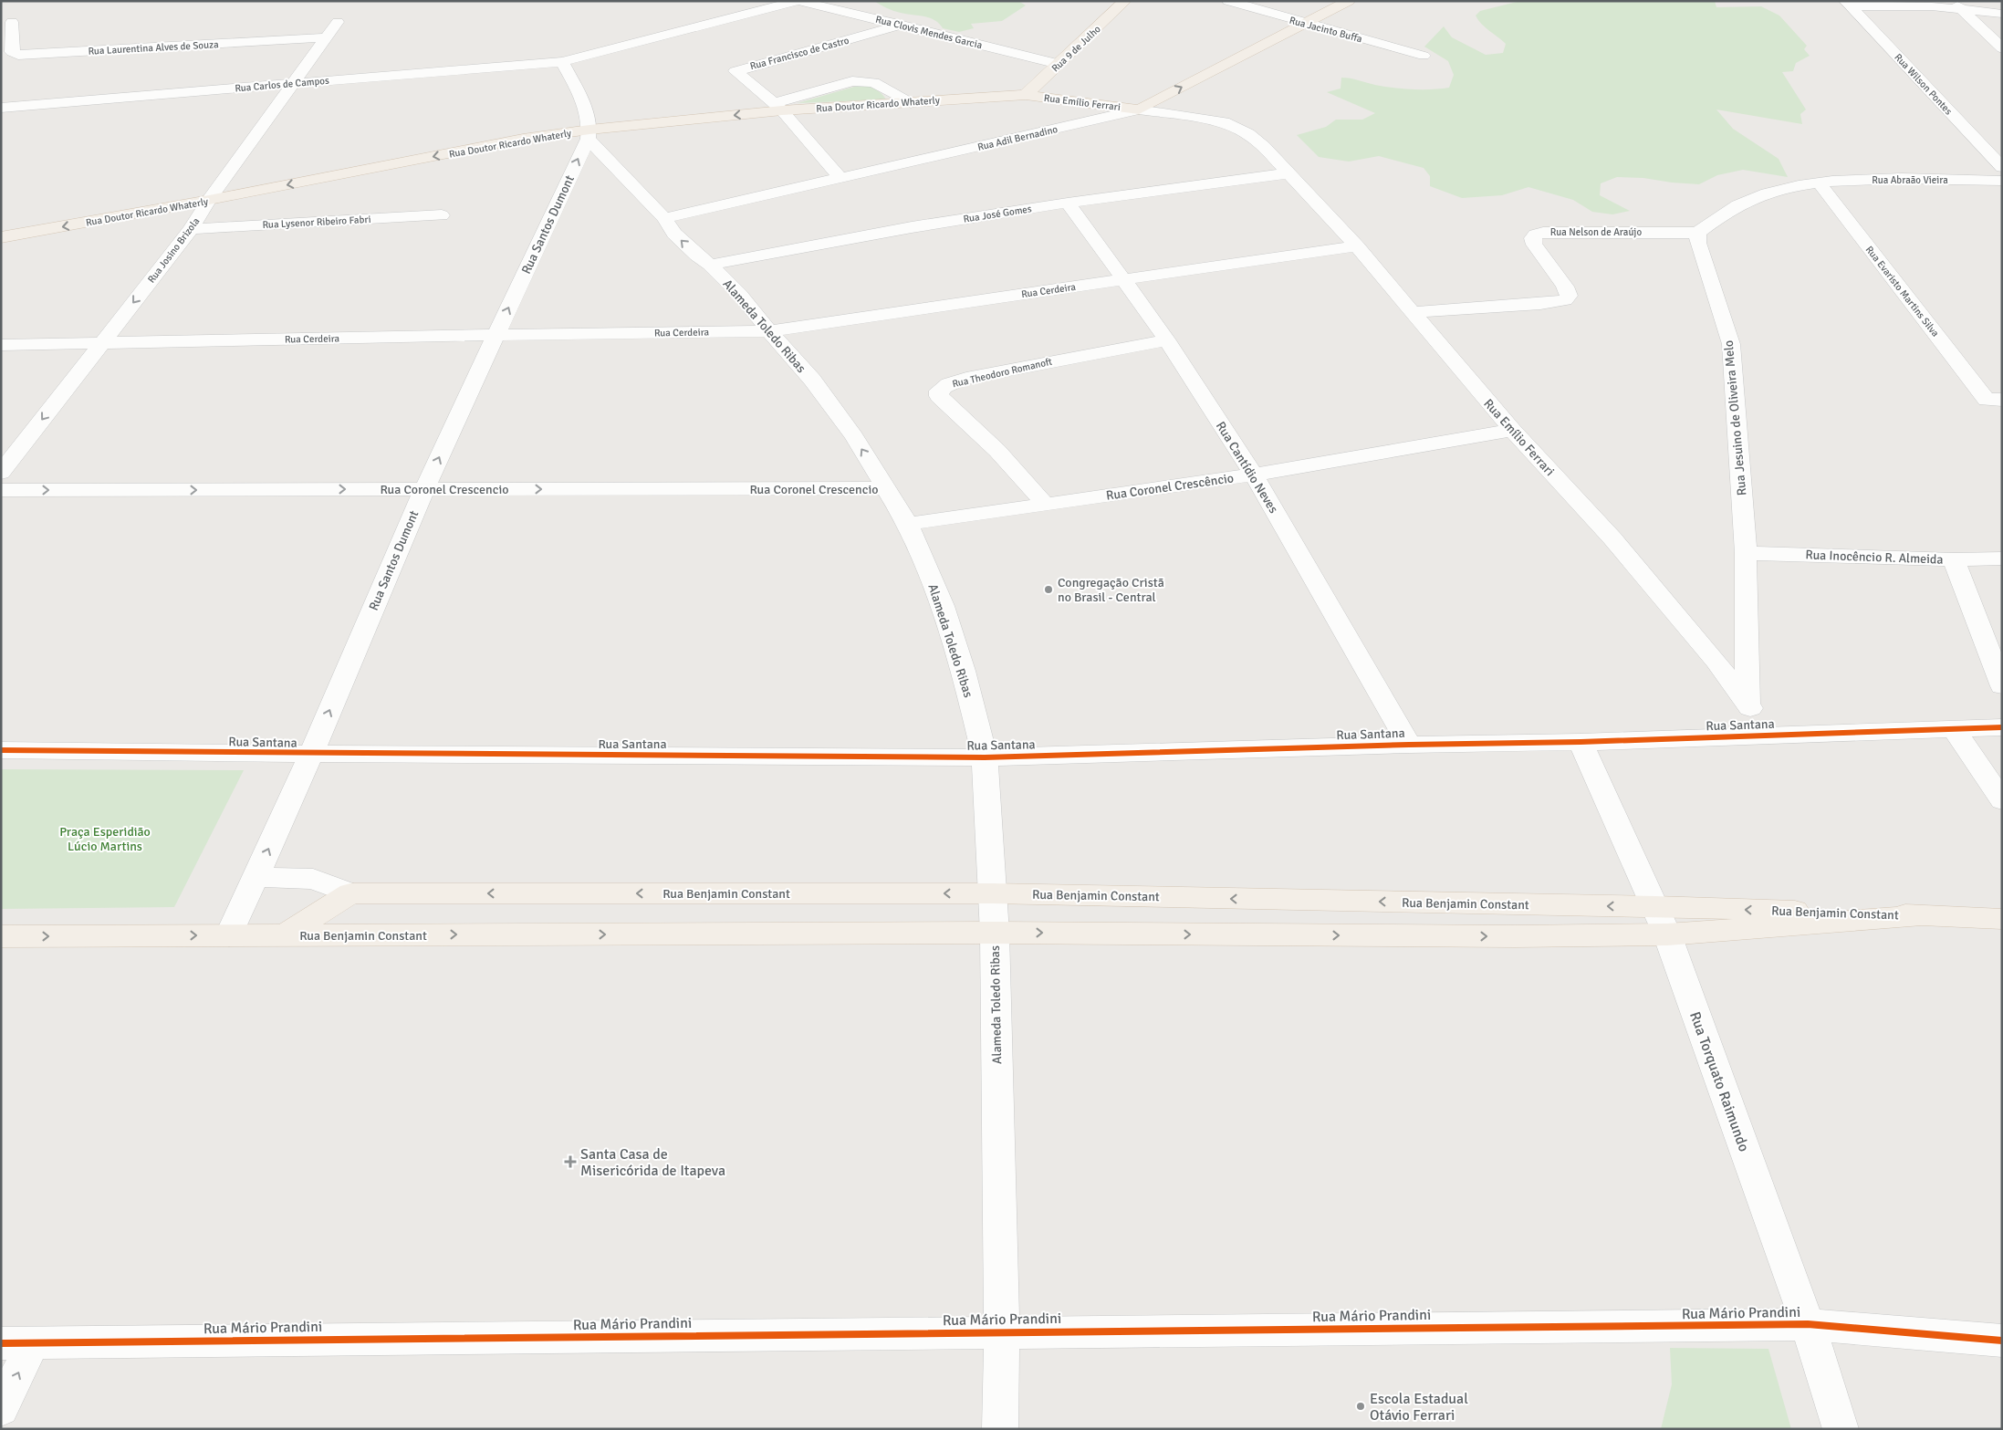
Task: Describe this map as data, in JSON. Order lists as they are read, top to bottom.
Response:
{
  "streets": {
    "main road": [
      "Rua 9 de Julho",
      "Rua Emílio Ferrari",
      "Rua Doutor Ricardo Whaterly",
      "Rua Adil Bernadino",
      "Rua Benjamin Constant"
    ],
    "street": [
      "Rua Jacinto Buffa",
      "Rua Clovis Mendes Garcia",
      "Rua Laurentina Alves de Souza",
      "Rua Francisco de Castro",
      "Rua Carlos de Campos",
      "Rua Wilson Pontes",
      "Rua Abraão Vieira",
      "Rua José Gomes",
      "Rua Lysenor Ribeiro Fabri",
      "Rua Santos Dumont",
      "Rua Nelson de Araújo",
      "Rua Josino Brizola",
      "Rua Cerdeira",
      "Rua Evaristo Martins Silva",
      "Alameda Toledo Ribas",
      "Rua Theodoro Romanoft",
      "Rua Jesuino de Oliveira Melo",
      "Rua Cantídio Neves",
      "Rua Coronel Crescêncio",
      "Rua Coronel Crescencio",
      "Rua Inocêncio R. Almeida",
      "Rua Santana",
      "Rua Torquato Raimundo",
      "Rua Mário Prandini"
    ]
  },
  "crossings": [
    ["Rua Jacinto Buffa", "Rua Adil Bernadino"],
    ["Rua Clovis Mendes Garcia", "Rua 9 de Julho"],
    ["Rua Clovis Mendes Garcia", "Rua Francisco de Castro"],
    ["Rua Clovis Mendes Garcia", "Rua Carlos de Campos"],
    ["Rua Laurentina Alves de Souza", "Rua Josino Brizola"],
    ["Rua 9 de Julho", "Rua Emílio Ferrari"],
    ["Rua 9 de Julho", "Rua Doutor Ricardo Whaterly"],
    ["Rua Francisco de Castro", "Rua Doutor Ricardo Whaterly"],
    ["Rua Francisco de Castro", "Rua Adil Bernadino"],
    ["Rua Carlos de Campos", "Rua Josino Brizola"],
    ["Rua Carlos de Campos", "Alameda Toledo Ribas"],
    ["Rua Emílio Ferrari", "Rua Doutor Ricardo Whaterly"],
    ["Rua Emílio Ferrari", "Rua Adil Bernadino"],
    ["Rua Emílio Ferrari", "Rua José Gomes"],
    ["Rua Emílio Ferrari", "Rua Nelson de Araújo"],
    ["Rua Emílio Ferrari", "Rua Cerdeira"],
    ["Rua Emílio Ferrari", "Rua Jesuino de Oliveira Melo"],
    ["Rua Emílio Ferrari", "Rua Coronel Crescêncio"],
    ["Rua Doutor Ricardo Whaterly", "Rua Santos Dumont"],
    ["Rua Doutor Ricardo Whaterly", "Rua Josino Brizola"],
    ["Rua Doutor Ricardo Whaterly", "Alameda Toledo Ribas"],
    ["Rua Adil Bernadino", "Alameda Toledo Ribas"],
    ["Rua Abraão Vieira", "Rua Evaristo Martins Silva"],
    ["Rua José Gomes", "Alameda Toledo Ribas"],
    ["Rua José Gomes", "Rua Cantídio Neves"],
    ["Rua Lysenor Ribeiro Fabri", "Rua Josino Brizola"],
    ["Rua Santos Dumont", "Rua Cerdeira"],
    ["Rua Santos Dumont", "Alameda Toledo Ribas"],
    ["Rua Santos Dumont", "Rua Coronel Crescencio"],
    ["Rua Santos Dumont", "Rua Santana"],
    ["Rua Santos Dumont", "Rua Benjamin Constant"],
    ["Rua Nelson de Araújo", "Rua Jesuino de Oliveira Melo"],
    ["Rua Josino Brizola", "Rua Cerdeira"],
    ["Rua Cerdeira", "Alameda Toledo Ribas"],
    ["Rua Cerdeira", "Rua Cantídio Neves"],
    ["Alameda Toledo Ribas", "Rua Coronel Crescêncio"],
    ["Alameda Toledo Ribas", "Rua Coronel Crescencio"],
    ["Alameda Toledo Ribas", "Rua Santana"],
    ["Alameda Toledo Ribas", "Rua Benjamin Constant"],
    ["Alameda Toledo Ribas", "Rua Mário Prandini"],
    ["Rua Theodoro Romanoft", "Rua Cantídio Neves"],
    ["Rua Theodoro Romanoft", "Rua Coronel Crescêncio"],
    ["Rua Jesuino de Oliveira Melo", "Rua Inocêncio R. Almeida"],
    ["Rua Cantídio Neves", "Rua Coronel Crescêncio"],
    ["Rua Cantídio Neves", "Rua Santana"],
    ["Rua Santana", "Rua Torquato Raimundo"],
    ["Rua Benjamin Constant", "Rua Torquato Raimundo"],
    ["Rua Torquato Raimundo", "Rua Mário Prandini"]
  ],
  "one_way": [
    "Rua Doutor Ricardo Whaterly",
    "Rua Santos Dumont",
    "Rua Josino Brizola",
    "Rua Coronel Crescencio"
  ],
  "parks": ["Praça Esperidião Lúcio Martins"],
  "places": {
    "other": ["Congregação Cristã no Brasil - Central", "Escola Estadual Otávio Ferrari"],
    "health": ["Santa Casa de Misericórida de Itapeva"]
  }
}
